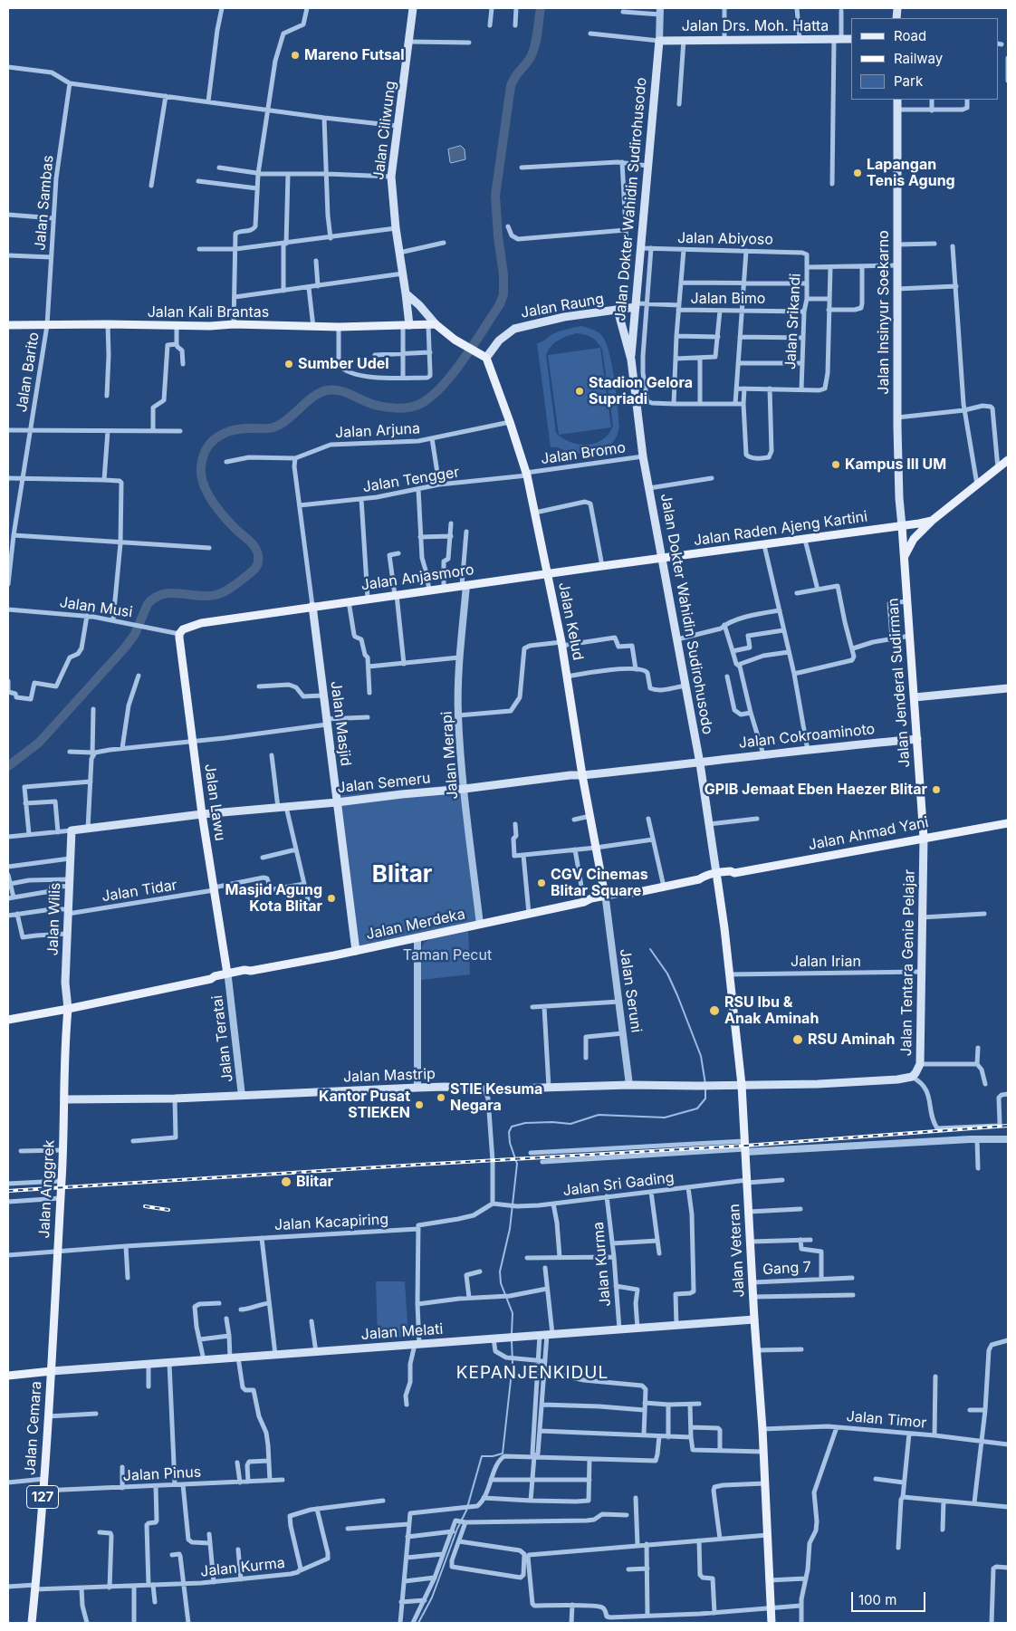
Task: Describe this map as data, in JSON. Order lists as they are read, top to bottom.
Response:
{
  "streets": {
    "main road": [
      "Jalan Drs. Moh. Hatta",
      "Jalan Ciliwung",
      "Jalan Dokter Wahidin Sudirohusodo",
      "Jalan Raung",
      "Jalan Kali Brantas",
      "Jalan Insinyur Soekarno",
      "Jalan Raden Ajeng Kartini",
      "Jalan Anjasmoro",
      "Jalan Kelud",
      "Jalan Jenderal Sudirman",
      "Jalan Masjid",
      "Jalan Cokroaminoto",
      "Jalan Semeru",
      "Jalan Lawu",
      "Jalan Ahmad Yani",
      "Jalan Wilis",
      "Jalan Merdeka",
      "Jalan Tentara Genie Pelajar",
      "Jalan Mastrip",
      "Jalan Anggrek",
      "Jalan Veteran",
      "Jalan Melati",
      "Jalan Cemara",
      "127"
    ],
    "street": [
      "Jalan Sambas",
      "Jalan Abiyoso",
      "Jalan Bimo",
      "Jalan Srikandi",
      "Jalan Barito",
      "Jalan Arjuna",
      "Jalan Bromo",
      "Jalan Tengger",
      "Jalan Musi",
      "Jalan Merapi",
      "Jalan Tidar",
      "Jalan Irian",
      "Jalan Seruni",
      "Jalan Teratai",
      "Jalan Sri Gading",
      "Jalan Kacapiring",
      "Jalan Kurma",
      "Gang 7",
      "Jalan Timor",
      "Jalan Pinus"
    ]
  },
  "crossings": [
    ["Jalan Drs. Moh. Hatta", "Jalan Dokter Wahidin Sudirohusodo"],
    ["Jalan Ciliwung", "Jalan Kali Brantas"],
    ["Jalan Dokter Wahidin Sudirohusodo", "Jalan Abiyoso"],
    ["Jalan Dokter Wahidin Sudirohusodo", "Jalan Bimo"],
    ["Jalan Dokter Wahidin Sudirohusodo", "Jalan Raung"],
    ["Jalan Dokter Wahidin Sudirohusodo", "Jalan Bromo"],
    ["Jalan Dokter Wahidin Sudirohusodo", "Jalan Raden Ajeng Kartini"],
    ["Jalan Dokter Wahidin Sudirohusodo", "Jalan Anjasmoro"],
    ["Jalan Dokter Wahidin Sudirohusodo", "Jalan Cokroaminoto"],
    ["Jalan Dokter Wahidin Sudirohusodo", "Jalan Semeru"],
    ["Jalan Dokter Wahidin Sudirohusodo", "Jalan Ahmad Yani"],
    ["Jalan Dokter Wahidin Sudirohusodo", "Jalan Merdeka"],
    ["Jalan Dokter Wahidin Sudirohusodo", "Jalan Veteran"],
    ["Jalan Sambas", "Jalan Kali Brantas"],
    ["Jalan Sambas", "Jalan Barito"],
    ["Jalan Abiyoso", "Jalan Srikandi"],
    ["Jalan Bimo", "Jalan Raung"],
    ["Jalan Bimo", "Jalan Srikandi"],
    ["Jalan Raung", "Jalan Kelud"],
    ["Jalan Kali Brantas", "Jalan Barito"],
    ["Jalan Insinyur Soekarno", "Jalan Raden Ajeng Kartini"],
    ["Jalan Insinyur Soekarno", "Jalan Jenderal Sudirman"],
    ["Jalan Arjuna", "Jalan Kelud"],
    ["Jalan Bromo", "Jalan Tengger"],
    ["Jalan Bromo", "Jalan Kelud"],
    ["Jalan Tengger", "Jalan Kelud"],
    ["Jalan Raden Ajeng Kartini", "Jalan Anjasmoro"],
    ["Jalan Raden Ajeng Kartini", "Jalan Jenderal Sudirman"],
    ["Jalan Anjasmoro", "Jalan Musi"],
    ["Jalan Anjasmoro", "Jalan Kelud"],
    ["Jalan Anjasmoro", "Jalan Masjid"],
    ["Jalan Anjasmoro", "Jalan Merapi"],
    ["Jalan Anjasmoro", "Jalan Lawu"],
    ["Jalan Musi", "Jalan Lawu"],
    ["Jalan Kelud", "Jalan Semeru"],
    ["Jalan Kelud", "Jalan Merdeka"],
    ["Jalan Kelud", "Jalan Seruni"],
    ["Jalan Jenderal Sudirman", "Jalan Cokroaminoto"],
    ["Jalan Jenderal Sudirman", "Jalan Ahmad Yani"],
    ["Jalan Jenderal Sudirman", "Jalan Tentara Genie Pelajar"],
    ["Jalan Masjid", "Jalan Semeru"],
    ["Jalan Masjid", "Jalan Merdeka"],
    ["Jalan Cokroaminoto", "Jalan Semeru"],
    ["Jalan Merapi", "Jalan Semeru"],
    ["Jalan Merapi", "Jalan Merdeka"],
    ["Jalan Semeru", "Jalan Lawu"],
    ["Jalan Semeru", "Jalan Wilis"],
    ["Jalan Lawu", "Jalan Tidar"],
    ["Jalan Lawu", "Jalan Merdeka"],
    ["Jalan Lawu", "Jalan Teratai"],
    ["Jalan Ahmad Yani", "Jalan Merdeka"],
    ["Jalan Ahmad Yani", "Jalan Tentara Genie Pelajar"],
    ["Jalan Ahmad Yani", "Jalan Veteran"],
    ["Jalan Tidar", "Jalan Wilis"],
    ["Jalan Wilis", "Jalan Merdeka"],
    ["Jalan Wilis", "Jalan Anggrek"],
    ["Jalan Merdeka", "Jalan Seruni"],
    ["Jalan Merdeka", "Jalan Teratai"],
    ["Jalan Merdeka", "Jalan Anggrek"],
    ["Jalan Merdeka", "Jalan Veteran"],
    ["Jalan Irian", "Jalan Tentara Genie Pelajar"],
    ["Jalan Irian", "Jalan Veteran"],
    ["Jalan Tentara Genie Pelajar", "Jalan Mastrip"],
    ["Jalan Tentara Genie Pelajar", "Jalan Veteran"],
    ["Jalan Seruni", "Jalan Mastrip"],
    ["Jalan Teratai", "Jalan Mastrip"],
    ["Jalan Mastrip", "Jalan Anggrek"],
    ["Jalan Mastrip", "Jalan Veteran"],
    ["Jalan Sri Gading", "Jalan Kacapiring"],
    ["Jalan Sri Gading", "Jalan Veteran"],
    ["Jalan Sri Gading", "Jalan Kurma"],
    ["Jalan Anggrek", "Jalan Kacapiring"],
    ["Jalan Anggrek", "Jalan Melati"],
    ["Jalan Anggrek", "Jalan Cemara"],
    ["Jalan Veteran", "Gang 7"],
    ["Jalan Veteran", "Jalan Melati"],
    ["Jalan Veteran", "Jalan Timor"],
    ["Jalan Kurma", "Jalan Melati"],
    ["Jalan Kurma", "Jalan Cemara"],
    ["Jalan Melati", "Jalan Cemara"],
    ["Jalan Cemara", "Jalan Pinus"]
  ],
  "districts": ["Blitar", "KEPANJENKIDUL"],
  "parks": ["Taman Pecut"],
  "places": [
    "Mareno Futsal",
    "Lapangan Tenis Agung",
    "Sumber Udel",
    "Stadion Gelora Supriadi",
    "Kampus III UM",
    "GPIB Jemaat Eben Haezer Blitar",
    "CGV Cinemas Blitar Square",
    "Masjid Agung Kota Blitar",
    "RSU Ibu & Anak Aminah",
    "RSU Aminah",
    "STIE Kesuma Negara",
    "Kantor Pusat STIEKEN",
    "Blitar"
  ],
  "legend": ["Road", "Railway", "Park"],
  "scale_bar": "100 m"
}
